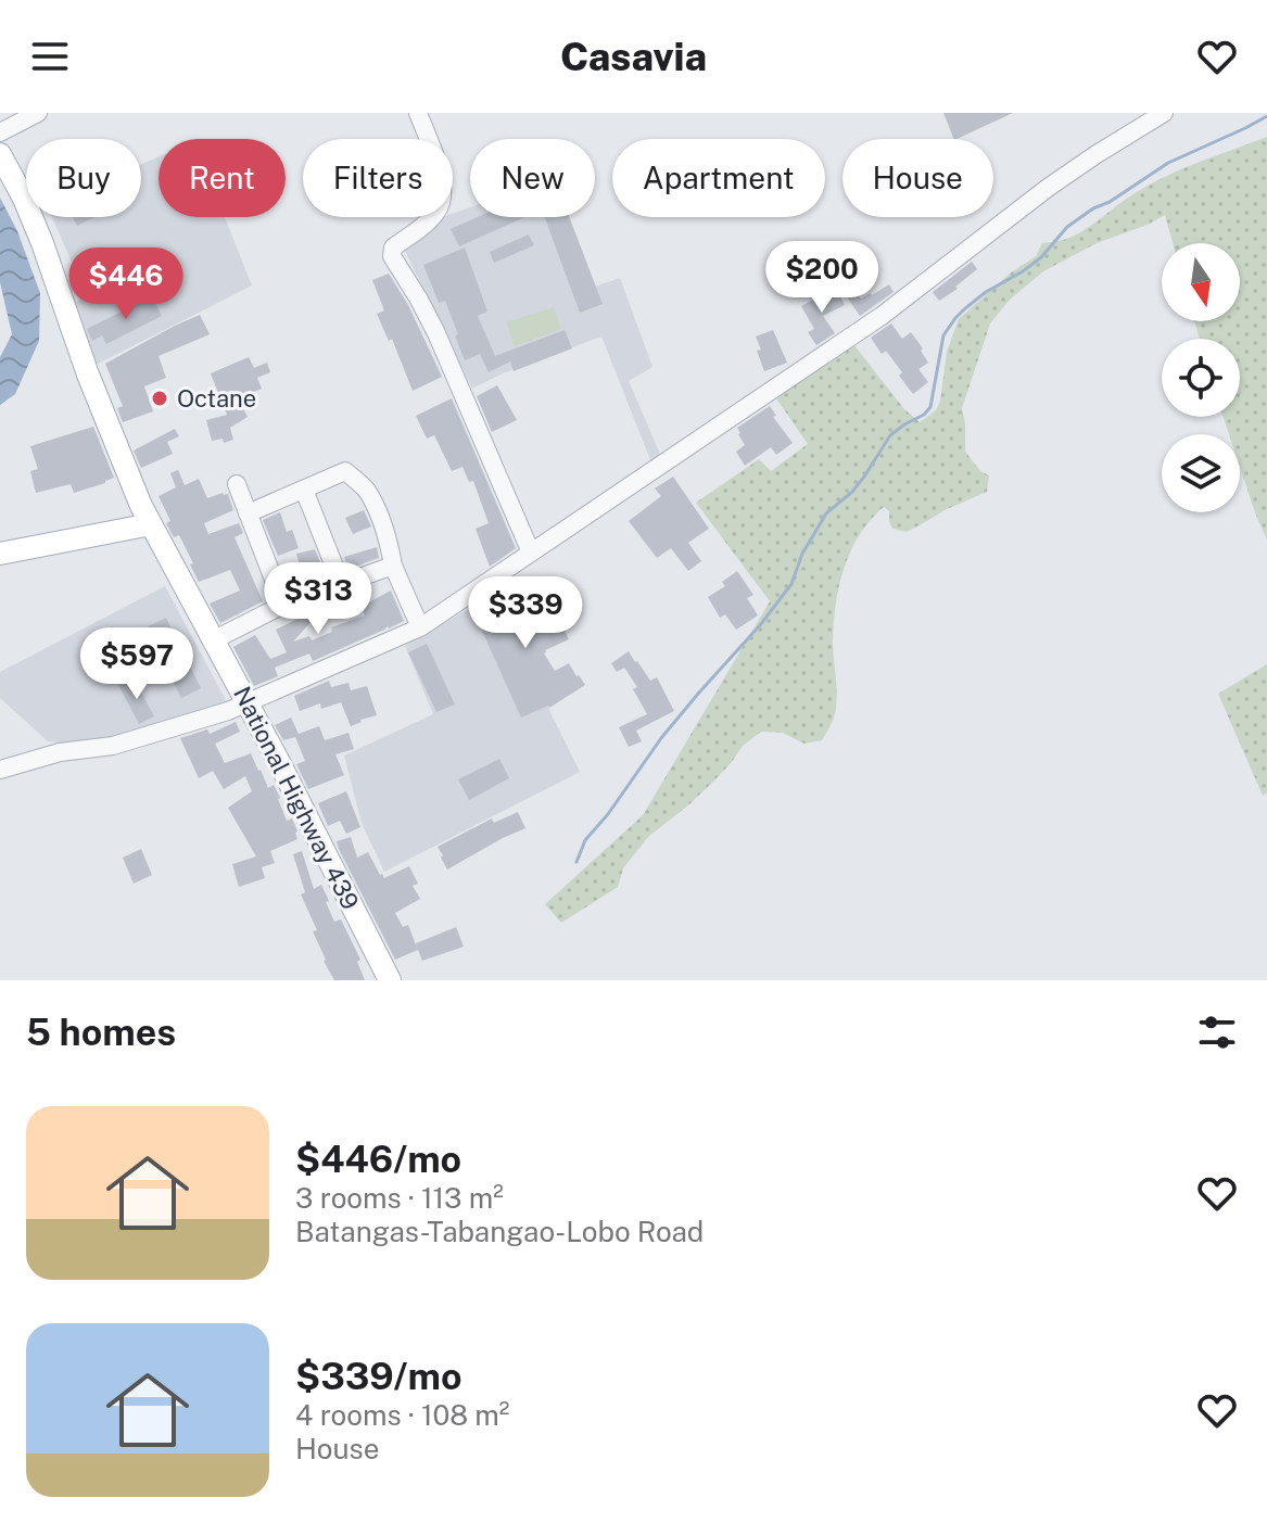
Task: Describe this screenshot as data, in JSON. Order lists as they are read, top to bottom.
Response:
{
  "streets": {
    "main road": ["National Highway 439"]
  },
  "places": ["Octane"],
  "north": "bottom",
  "page": {
    "header": "Casavia",
    "chip": [
      "Buy",
      "Rent",
      "Filters",
      "New",
      "Apartment",
      "House"
    ],
    "price": [
      "$200",
      "$446",
      "$313",
      "$339",
      "$597"
    ],
    "heading": "5 homes",
    "list": [
      {
        "name": "$446/mo",
        "note": "3 rooms · 113 m² · Batangas-Tabangao-Lobo Road"
      },
      {
        "name": "$339/mo",
        "note": "4 rooms · 108 m² · House"
      }
    ]
  }
}
